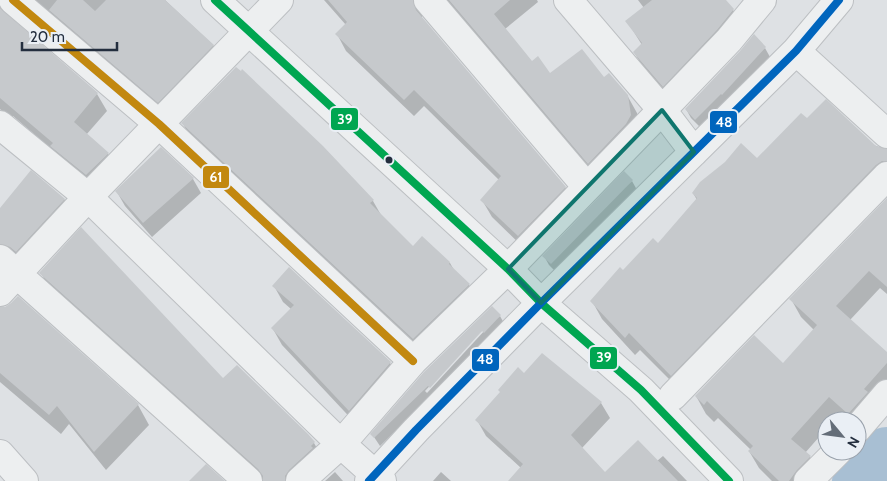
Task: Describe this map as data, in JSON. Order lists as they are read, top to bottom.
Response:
{
  "lines": ["transit line 39", "transit line 61", "transit line 48"],
  "scale_bar": "20 m",
  "north": "bottom right"
}
